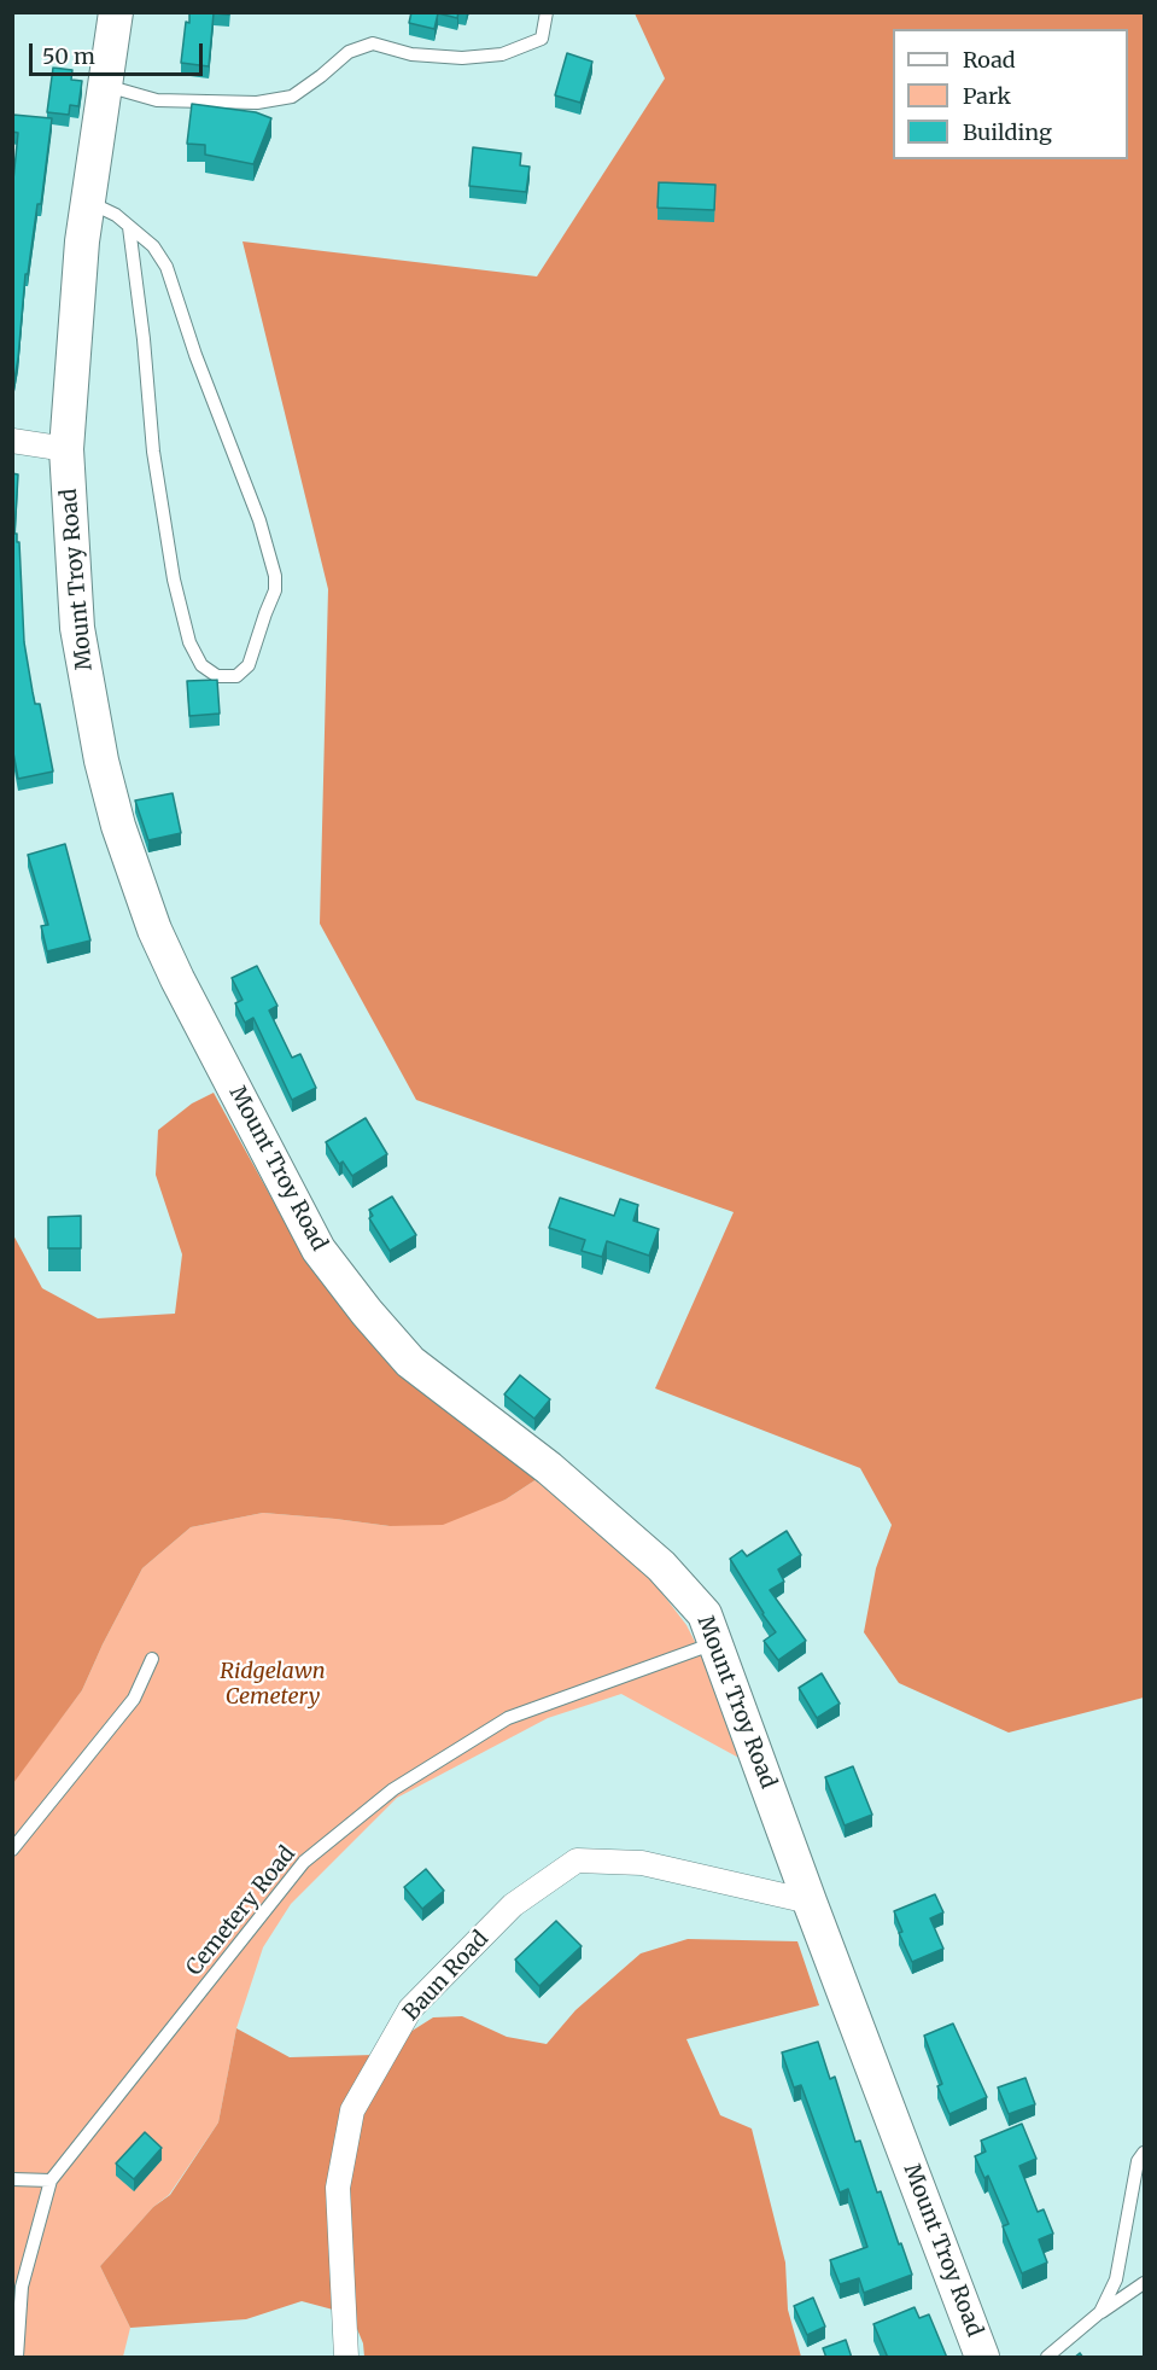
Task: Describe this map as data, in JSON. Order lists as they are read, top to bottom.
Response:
{
  "streets": {
    "street": ["Mount Troy Road", "Baun Road"],
    "lane": ["Cemetery Road"]
  },
  "crossings": [
    ["Mount Troy Road", "Cemetery Road"],
    ["Mount Troy Road", "Baun Road"]
  ],
  "parks": ["Ridgelawn Cemetery"],
  "legend": ["Road", "Park", "Building"],
  "scale_bar": "50 m"
}
